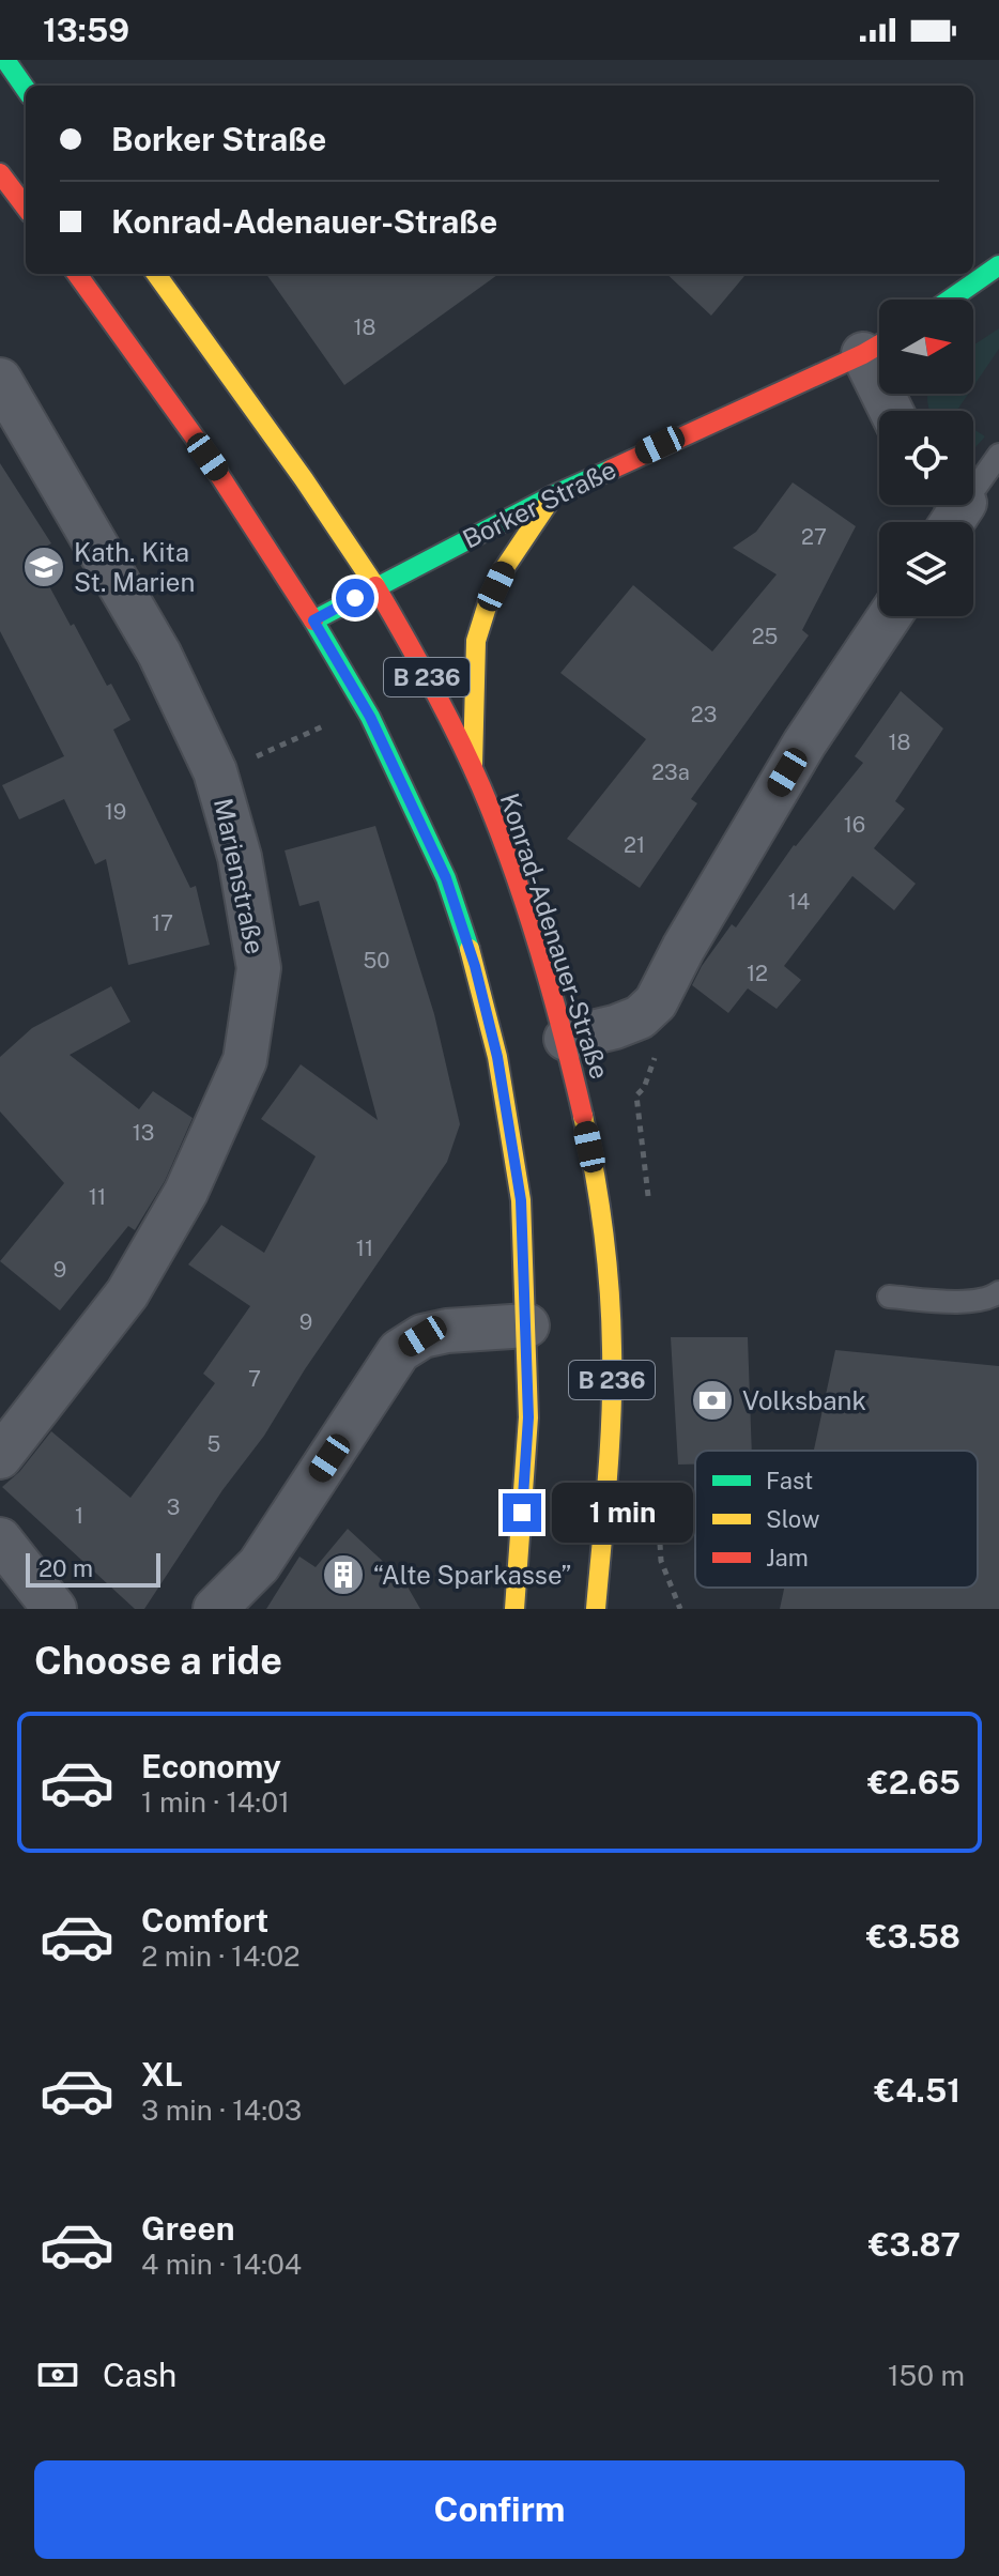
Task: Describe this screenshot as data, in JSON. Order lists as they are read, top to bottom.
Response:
{
  "streets": {
    "main road": ["Borker Straße", "B 236", "Konrad-Adenauer-Straße"],
    "street": ["Marienstraße"]
  },
  "crossings": [
    ["Borker Straße", "B 236"],
    ["Borker Straße", "Konrad-Adenauer-Straße"]
  ],
  "places": {
    "school or university": ["Kath. Kita St. Marien"],
    "bank": ["Volksbank"],
    "building": ["“Alte Sparkasse”"]
  },
  "house_numbers": [
    "18",
    "27",
    "25",
    "23",
    "18",
    "23a",
    "19",
    "16",
    "21",
    "14",
    "17",
    "50",
    "12",
    "13",
    "11",
    "11",
    "9",
    "9",
    "7",
    "5",
    "3",
    "1"
  ],
  "legend": ["Fast", "Slow", "Jam"],
  "scale_bar": "20 m",
  "north": "right",
  "page": {
    "status": "13:59",
    "banner": ["Borker Straße", "Konrad-Adenauer-Straße"],
    "bubble": "1 min",
    "scale": "20 m",
    "heading": "Choose a ride",
    "list": [
      {
        "name": "Economy",
        "note": "1 min · 14:01",
        "value": "€2.65"
      },
      {
        "name": "Comfort",
        "note": "2 min · 14:02",
        "value": "€3.58"
      },
      {
        "name": "XL",
        "note": "3 min · 14:03",
        "value": "€4.51"
      },
      {
        "name": "Green",
        "note": "4 min · 14:04",
        "value": "€3.87"
      }
    ],
    "pay": ["Cash", "150 m"],
    "buttons": "Confirm"
  }
}
